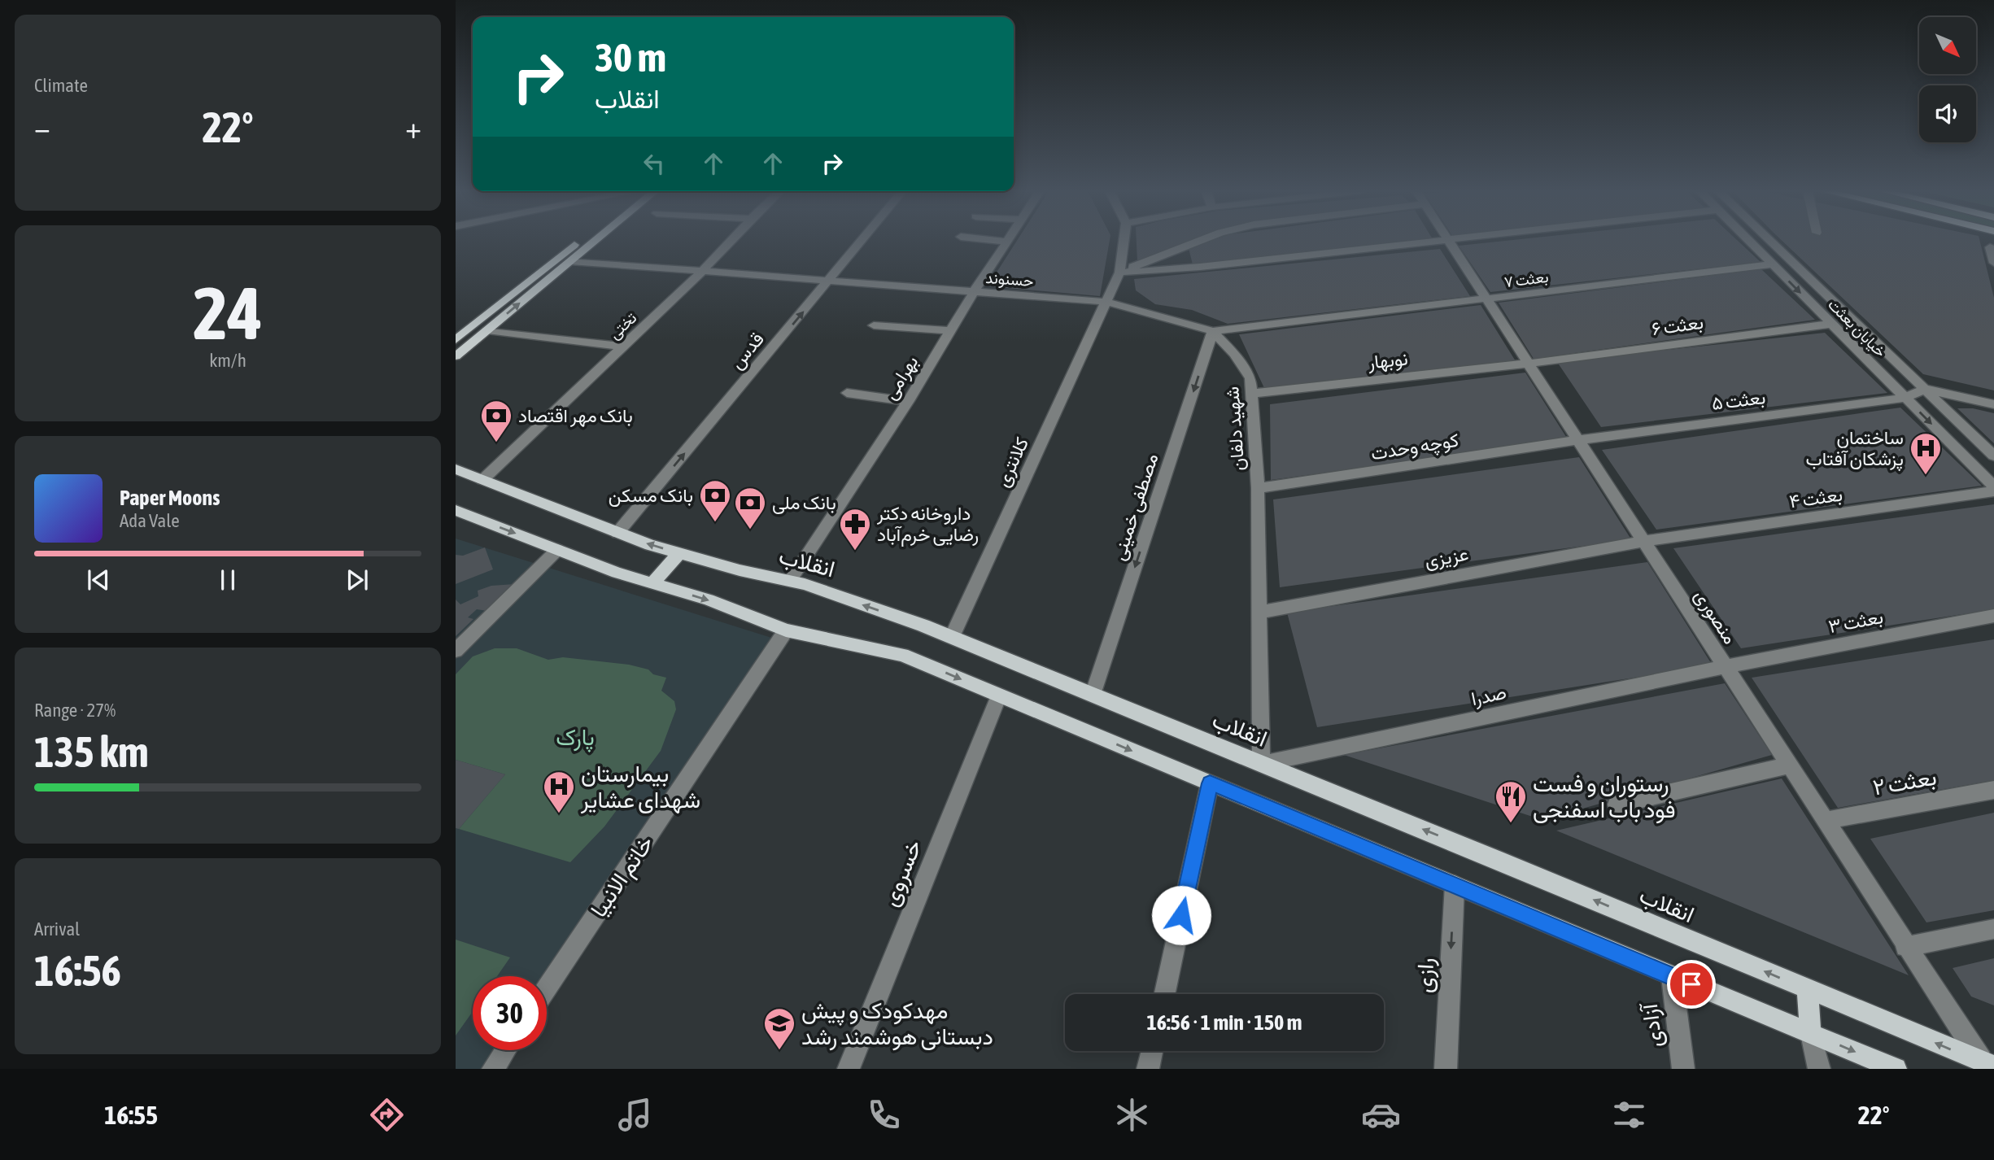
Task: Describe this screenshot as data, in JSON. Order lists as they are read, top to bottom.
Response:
{
  "streets": {
    "main road": ["انقلاب"],
    "street": [
      "حسنوند",
      "بعثت ۷",
      "تختی",
      "بعثت ۶",
      "خیابان بعثت",
      "قدس",
      "نوبهار",
      "بهرامی",
      "بعثت ۵",
      "شهید دلفان",
      "کوچه وحدت",
      "کلانتری",
      "بعثت ۴",
      "مصطفی خمینی",
      "عزیزی",
      "منصوری",
      "بعثت ۳",
      "صدرا",
      "بعثت ۲",
      "خسروی",
      "خاتم الانبیا",
      "رازی",
      "آزادی"
    ]
  },
  "crossings": [
    ["حسنوند", "تختی"],
    ["حسنوند", "قدس"],
    ["حسنوند", "بهرامی"],
    ["حسنوند", "کلانتری"],
    ["بعثت ۷", "خیابان بعثت"],
    ["بعثت ۷", "منصوری"],
    ["تختی", "انقلاب"],
    ["بعثت ۶", "خیابان بعثت"],
    ["بعثت ۶", "نوبهار"],
    ["بعثت ۶", "منصوری"],
    ["خیابان بعثت", "بعثت ۵"],
    ["قدس", "انقلاب"],
    ["نوبهار", "شهید دلفان"],
    ["نوبهار", "منصوری"],
    ["بهرامی", "انقلاب"],
    ["بعثت ۵", "کوچه وحدت"],
    ["بعثت ۵", "منصوری"],
    ["شهید دلفان", "کوچه وحدت"],
    ["شهید دلفان", "مصطفی خمینی"],
    ["شهید دلفان", "عزیزی"],
    ["شهید دلفان", "انقلاب"],
    ["شهید دلفان", "صدرا"],
    ["کوچه وحدت", "منصوری"],
    ["کلانتری", "انقلاب"],
    ["بعثت ۴", "عزیزی"],
    ["بعثت ۴", "منصوری"],
    ["مصطفی خمینی", "انقلاب"],
    ["عزیزی", "منصوری"],
    ["انقلاب", "منصوری"],
    ["انقلاب", "صدرا"],
    ["منصوری", "بعثت ۳"],
    ["منصوری", "صدرا"],
    ["منصوری", "بعثت ۲"],
    ["بعثت ۳", "صدرا"]
  ],
  "one_way": ["قدس", "مصطفی خمینی", "رازی"],
  "parks": ["پارک"],
  "places": {
    "bank": ["بانک مهر اقتصاد", "بانک مسکن", "بانک ملی"],
    "hospital": ["ساختمان پزشکان آفتاب", "بیمارستان شهدای عشایر"],
    "pharmacy": ["داروخانه دکتر رضایی خرم‌آباد"],
    "restaurant": ["رستوران و فست فود باب اسفنجی"],
    "school or university": ["مهدکودک و پیش دبستانی هوشمند رشد"]
  },
  "north": "bottom right",
  "page": {
    "tile": [
      "Climate",
      ["24", "km/h"],
      ["Range · 27%", "135 km"],
      ["Arrival", "16:56"]
    ],
    "turn": ["30 m", "انقلاب"],
    "heat": ["−", "22°", "+"],
    "song": ["Paper Moons", "Ada Vale"],
    "limit": "30",
    "trip": "16:56 · 1 min · 150 m",
    "tabs": ["16:55", "22°"]
  }
}
